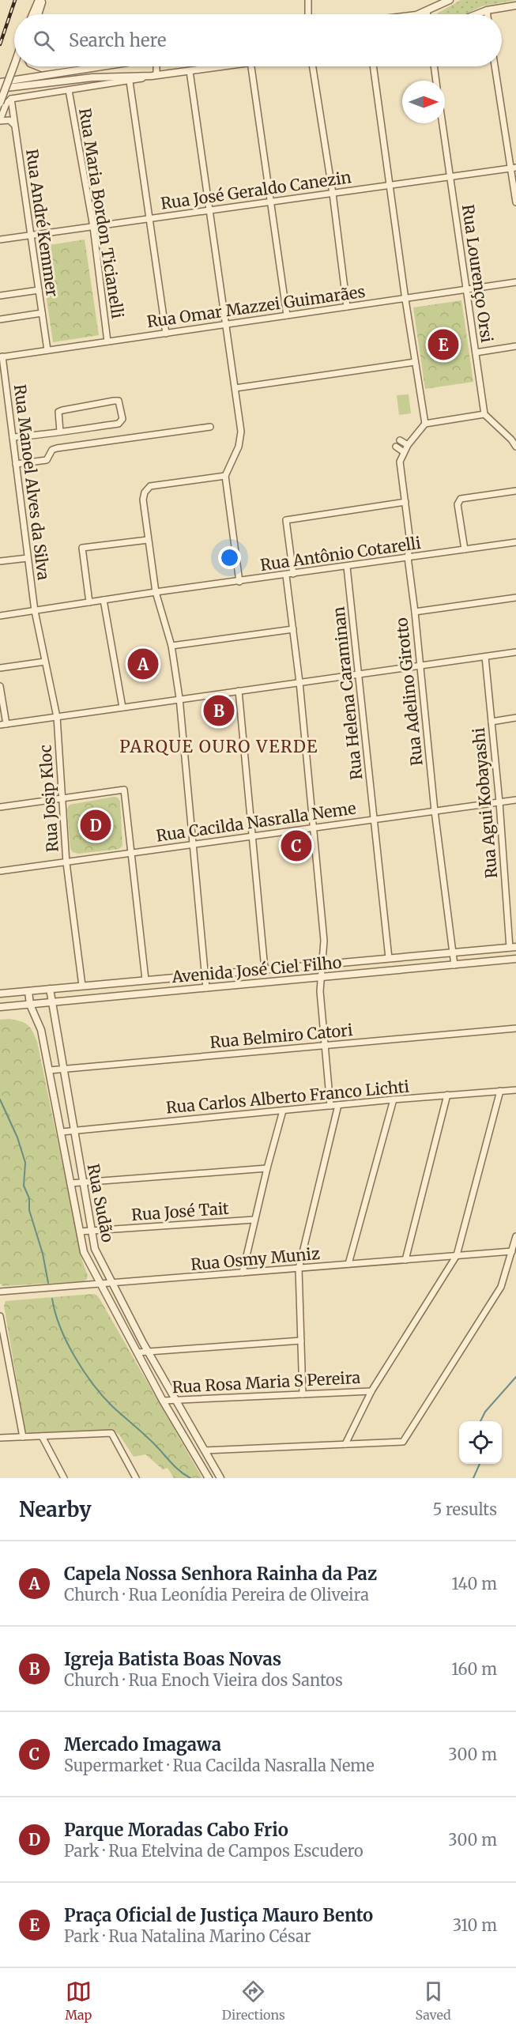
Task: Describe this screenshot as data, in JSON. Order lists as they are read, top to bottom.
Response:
{
  "streets": {
    "street": [
      "Rua José Geraldo Canezin",
      "Rua Maria Bordon Ticianelli",
      "Rua André Kemmer",
      "Rua Lourenço Orsi",
      "Rua Omar Mazzei Guimarães",
      "Rua Manoel Alves da Silva",
      "Rua Antônio Cotarelli",
      "Rua Adelino Girotto",
      "Rua Helena Caraminan",
      "Rua Josip Kloc",
      "Rua Agui Kobayashi",
      "Rua Cacilda Nasralla Neme",
      "Avenida José Ciel Filho",
      "Rua Belmiro Catori",
      "Rua Carlos Alberto Franco Lichti",
      "Rua Sudão",
      "Rua José Tait",
      "Rua Osmy Muniz",
      "Rua Rosa Maria S Pereira"
    ]
  },
  "crossings": [
    ["Rua José Geraldo Canezin", "Rua Maria Bordon Ticianelli"],
    ["Rua José Geraldo Canezin", "Rua André Kemmer"],
    ["Rua José Geraldo Canezin", "Rua Lourenço Orsi"],
    ["Rua Maria Bordon Ticianelli", "Rua Omar Mazzei Guimarães"],
    ["Rua André Kemmer", "Rua Omar Mazzei Guimarães"],
    ["Rua Lourenço Orsi", "Rua Omar Mazzei Guimarães"],
    ["Rua Omar Mazzei Guimarães", "Rua Manoel Alves da Silva"],
    ["Rua Manoel Alves da Silva", "Rua Antônio Cotarelli"],
    ["Rua Manoel Alves da Silva", "Rua Josip Kloc"],
    ["Rua Antônio Cotarelli", "Rua Adelino Girotto"],
    ["Rua Antônio Cotarelli", "Rua Helena Caraminan"],
    ["Rua Antônio Cotarelli", "Rua Josip Kloc"],
    ["Rua Adelino Girotto", "Rua Cacilda Nasralla Neme"],
    ["Rua Adelino Girotto", "Avenida José Ciel Filho"],
    ["Rua Helena Caraminan", "Rua Cacilda Nasralla Neme"],
    ["Rua Helena Caraminan", "Avenida José Ciel Filho"],
    ["Rua Josip Kloc", "Rua Cacilda Nasralla Neme"],
    ["Rua Josip Kloc", "Avenida José Ciel Filho"],
    ["Rua Agui Kobayashi", "Rua Cacilda Nasralla Neme"],
    ["Rua Agui Kobayashi", "Avenida José Ciel Filho"],
    ["Avenida José Ciel Filho", "Rua Sudão"],
    ["Rua Belmiro Catori", "Rua Sudão"],
    ["Rua Carlos Alberto Franco Lichti", "Rua Sudão"],
    ["Rua Sudão", "Rua José Tait"],
    ["Rua Sudão", "Rua Osmy Muniz"],
    ["Rua Sudão", "Rua Rosa Maria S Pereira"]
  ],
  "districts": ["PARQUE OURO VERDE"],
  "north": "right",
  "page": {
    "search": "Search here",
    "pins": [
      "E",
      "A",
      "B",
      "D",
      "C"
    ],
    "heading": ["Nearby", "5 results"],
    "list": [
      {
        "mark": "A",
        "name": "Capela Nossa Senhora Rainha da Paz",
        "note": "Church · Rua Leonídia Pereira de Oliveira",
        "value": "140 m"
      },
      {
        "mark": "B",
        "name": "Igreja Batista Boas Novas",
        "note": "Church · Rua Enoch Vieira dos Santos",
        "value": "160 m"
      },
      {
        "mark": "C",
        "name": "Mercado Imagawa",
        "note": "Supermarket · Rua Cacilda Nasralla Neme",
        "value": "300 m"
      },
      {
        "mark": "D",
        "name": "Parque Moradas Cabo Frio",
        "note": "Park · Rua Etelvina de Campos Escudero",
        "value": "300 m"
      },
      {
        "mark": "E",
        "name": "Praça Oficial de Justiça Mauro Bento",
        "note": "Park · Rua Natalina Marino César",
        "value": "310 m"
      }
    ],
    "nav": ["Map", "Directions", "Saved"]
  }
}
